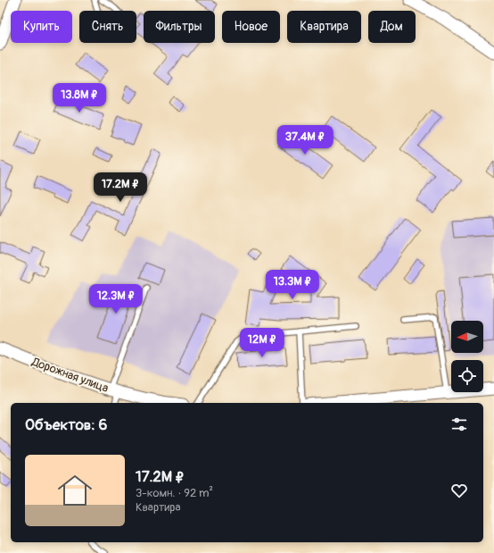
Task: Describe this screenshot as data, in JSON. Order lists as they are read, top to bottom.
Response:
{
  "streets": {
    "street": ["Дорожная улица"]
  },
  "north": "left",
  "page": {
    "chip": [
      "Купить",
      "Снять",
      "Фильтры",
      "Новое",
      "Квартира",
      "Дом"
    ],
    "price": [
      "13.8M ₽",
      "37.4M ₽",
      "17.2M ₽",
      "13.3M ₽",
      "12.3M ₽",
      "12M ₽"
    ],
    "heading": "Объектов: 6",
    "list": [
      {
        "name": "17.2M ₽",
        "note": "3-комн. · 92 m² · Квартира"
      }
    ]
  }
}
